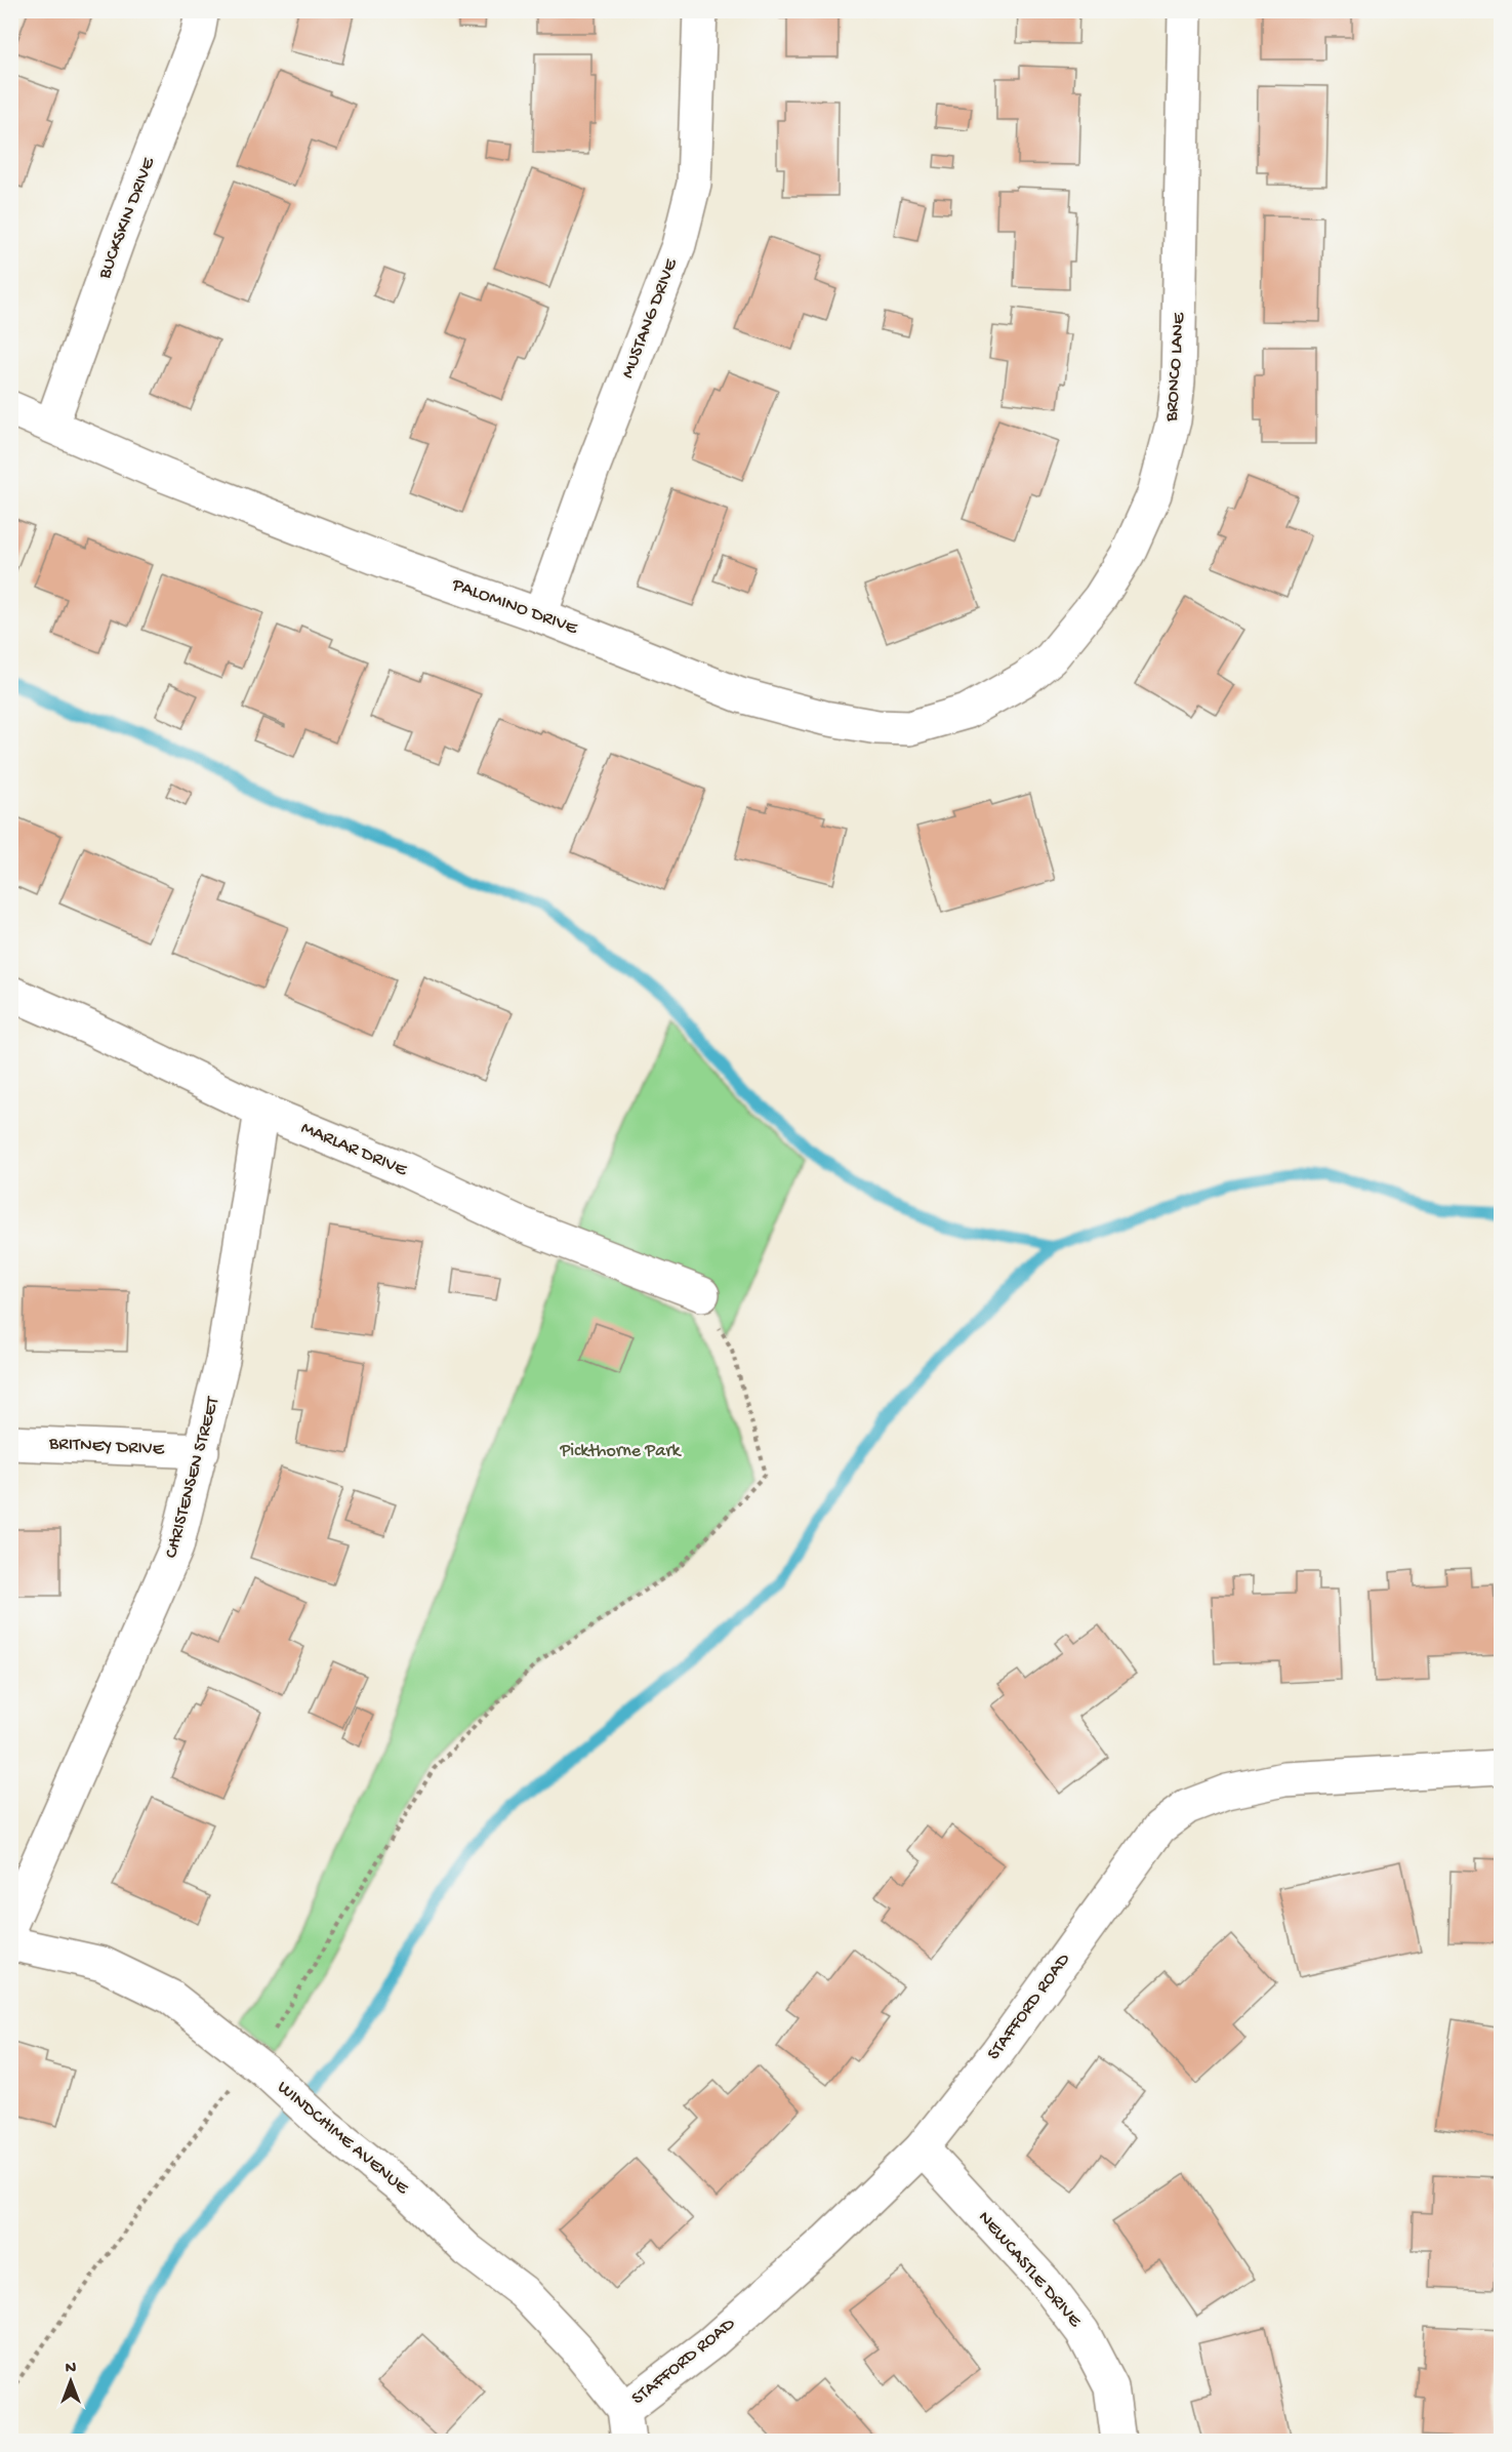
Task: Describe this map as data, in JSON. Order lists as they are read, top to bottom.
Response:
{
  "streets": {
    "street": [
      "BUCKSKIN DRIVE",
      "MUSTANG DRIVE",
      "BRONCO LANE",
      "PALOMINO DRIVE",
      "MARLAR DRIVE",
      "BRITNEY DRIVE",
      "CHRISTENSEN STREET",
      "STAFFORD ROAD",
      "WINDCHIME AVENUE",
      "NEWCASTLE DRIVE"
    ]
  },
  "crossings": [
    ["BUCKSKIN DRIVE", "PALOMINO DRIVE"],
    ["MUSTANG DRIVE", "PALOMINO DRIVE"],
    ["BRONCO LANE", "PALOMINO DRIVE"],
    ["MARLAR DRIVE", "CHRISTENSEN STREET"],
    ["BRITNEY DRIVE", "CHRISTENSEN STREET"],
    ["STAFFORD ROAD", "WINDCHIME AVENUE"],
    ["STAFFORD ROAD", "NEWCASTLE DRIVE"]
  ],
  "parks": ["Pickthorne Park"],
  "north": "top"
}
